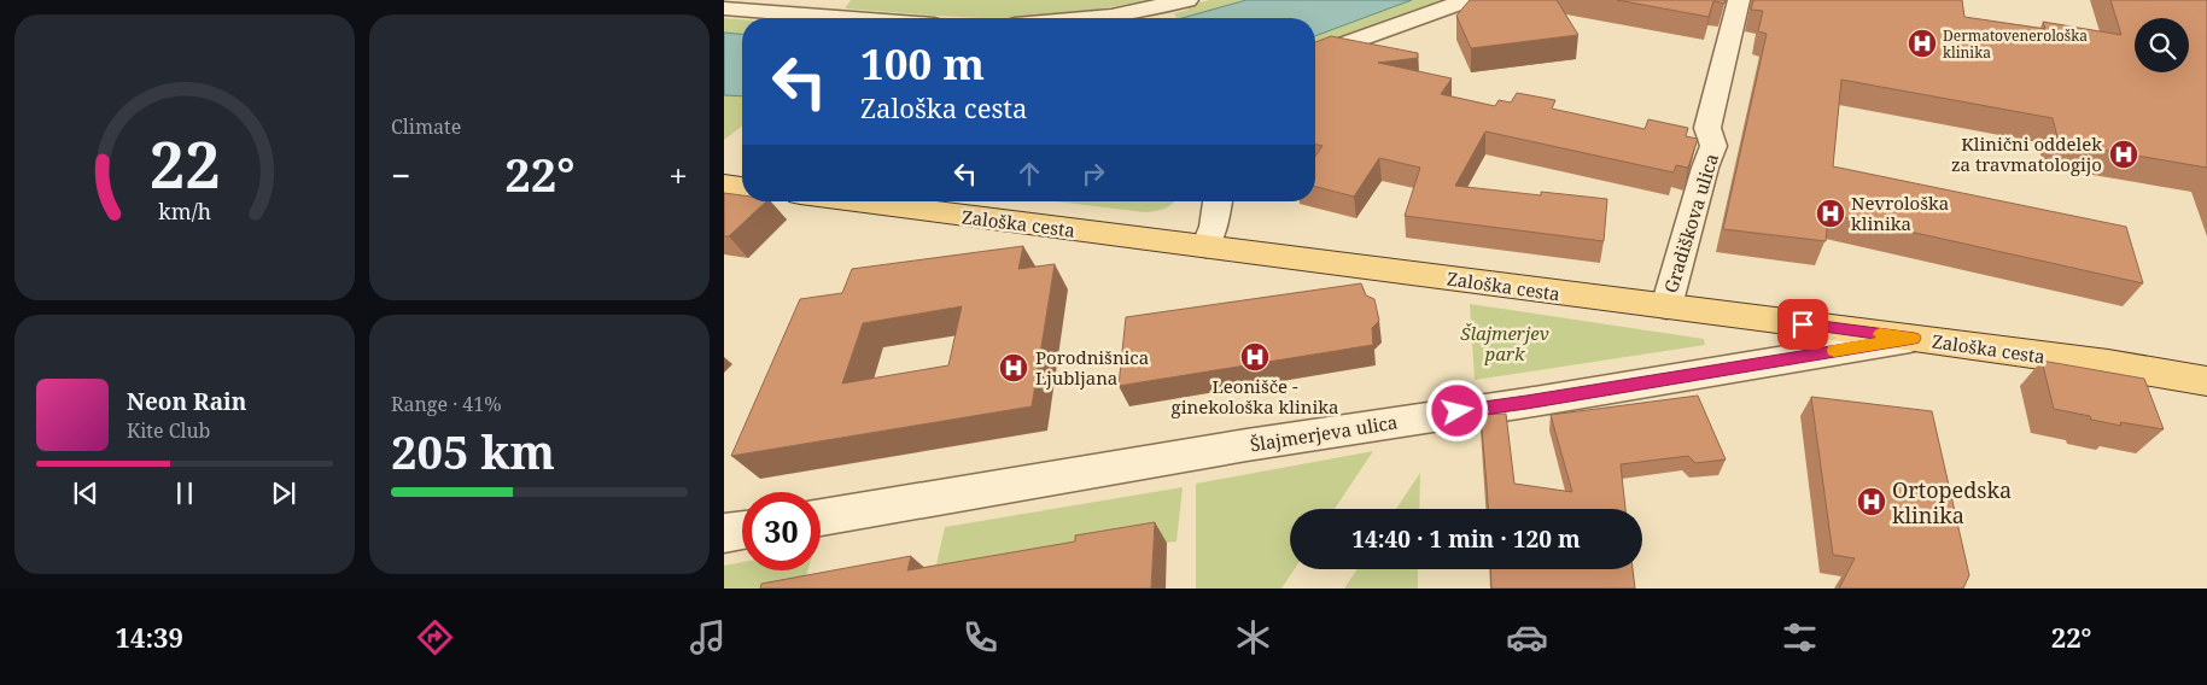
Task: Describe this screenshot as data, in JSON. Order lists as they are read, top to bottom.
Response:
{
  "streets": {
    "main road": ["Zaloška cesta"],
    "street": ["Gradiškova ulica", "Šlajmerjeva ulica"]
  },
  "crossings": [
    ["Zaloška cesta", "Gradiškova ulica"],
    ["Zaloška cesta", "Šlajmerjeva ulica"]
  ],
  "parks": ["Šlajmerjev park"],
  "places": {
    "hospital": [
      "Dermatovenerološka klinika",
      "Klinični oddelek za travmatologijo",
      "Nevrološka klinika",
      "Leonišče - ginekološka klinika",
      "Porodnišnica Ljubljana",
      "Ortopedska klinika"
    ]
  },
  "page": {
    "tile": [
      "Climate",
      ["Range · 41%", "205 km"]
    ],
    "turn": ["100 m", "Zaloška cesta"],
    "heat": ["−", "22°", "+"],
    "song": ["Neon Rain", "Kite Club"],
    "limit": "30",
    "trip": "14:40 · 1 min · 120 m",
    "tabs": ["14:39", "22°"],
    "gauge": ["22", "km/h"]
  }
}
